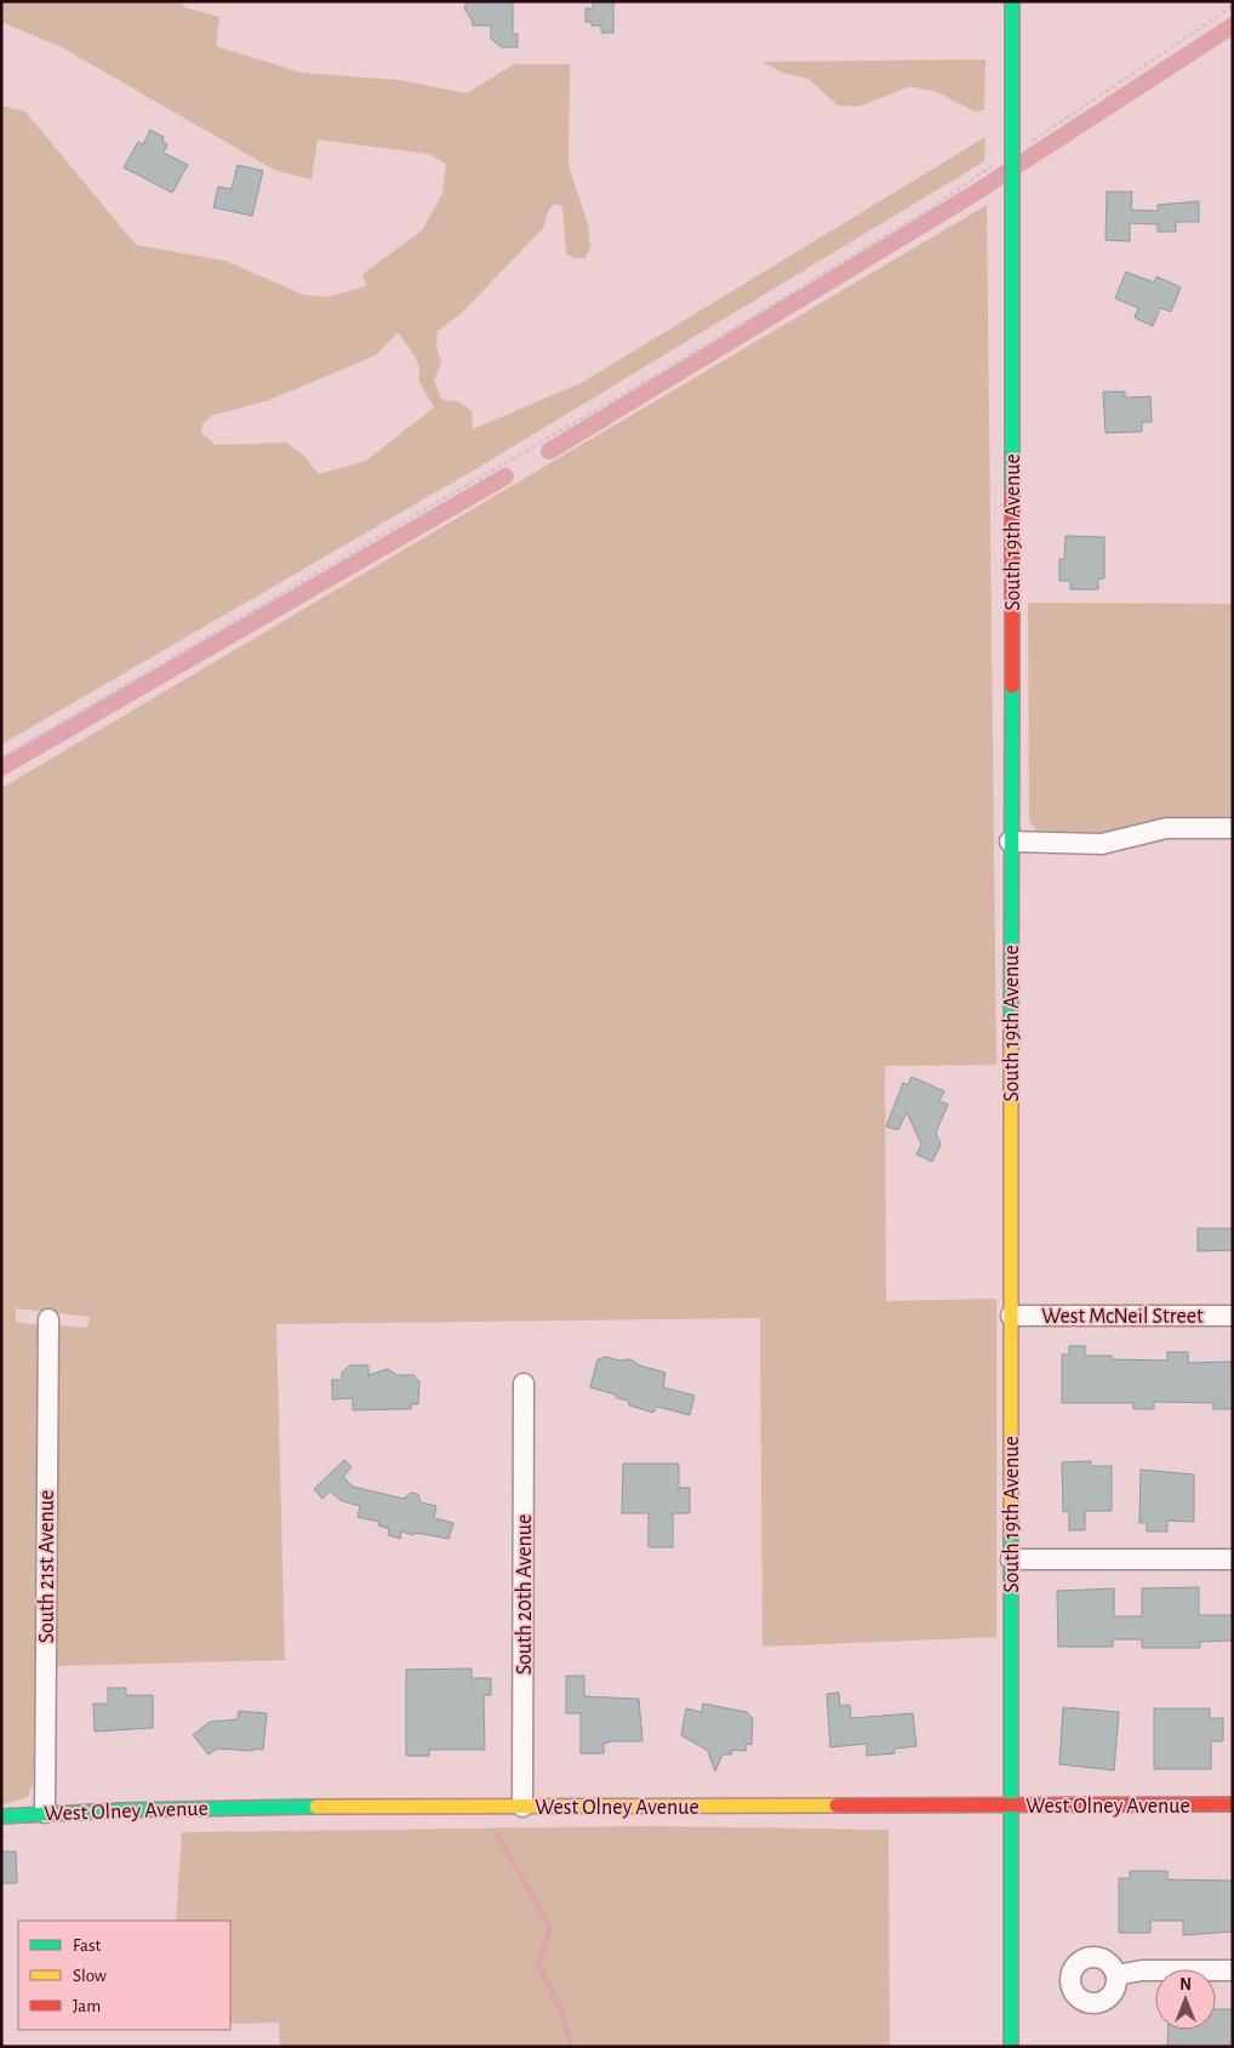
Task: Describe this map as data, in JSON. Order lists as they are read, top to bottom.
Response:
{
  "streets": {
    "street": [
      "South 19th Avenue",
      "West McNeil Street",
      "South 21st Avenue",
      "South 20th Avenue",
      "West Olney Avenue"
    ]
  },
  "crossings": [
    ["South 19th Avenue", "West McNeil Street"],
    ["South 19th Avenue", "West Olney Avenue"],
    ["South 21st Avenue", "West Olney Avenue"],
    ["South 20th Avenue", "West Olney Avenue"]
  ],
  "legend": ["Fast", "Slow", "Jam"],
  "north": "top"
}
